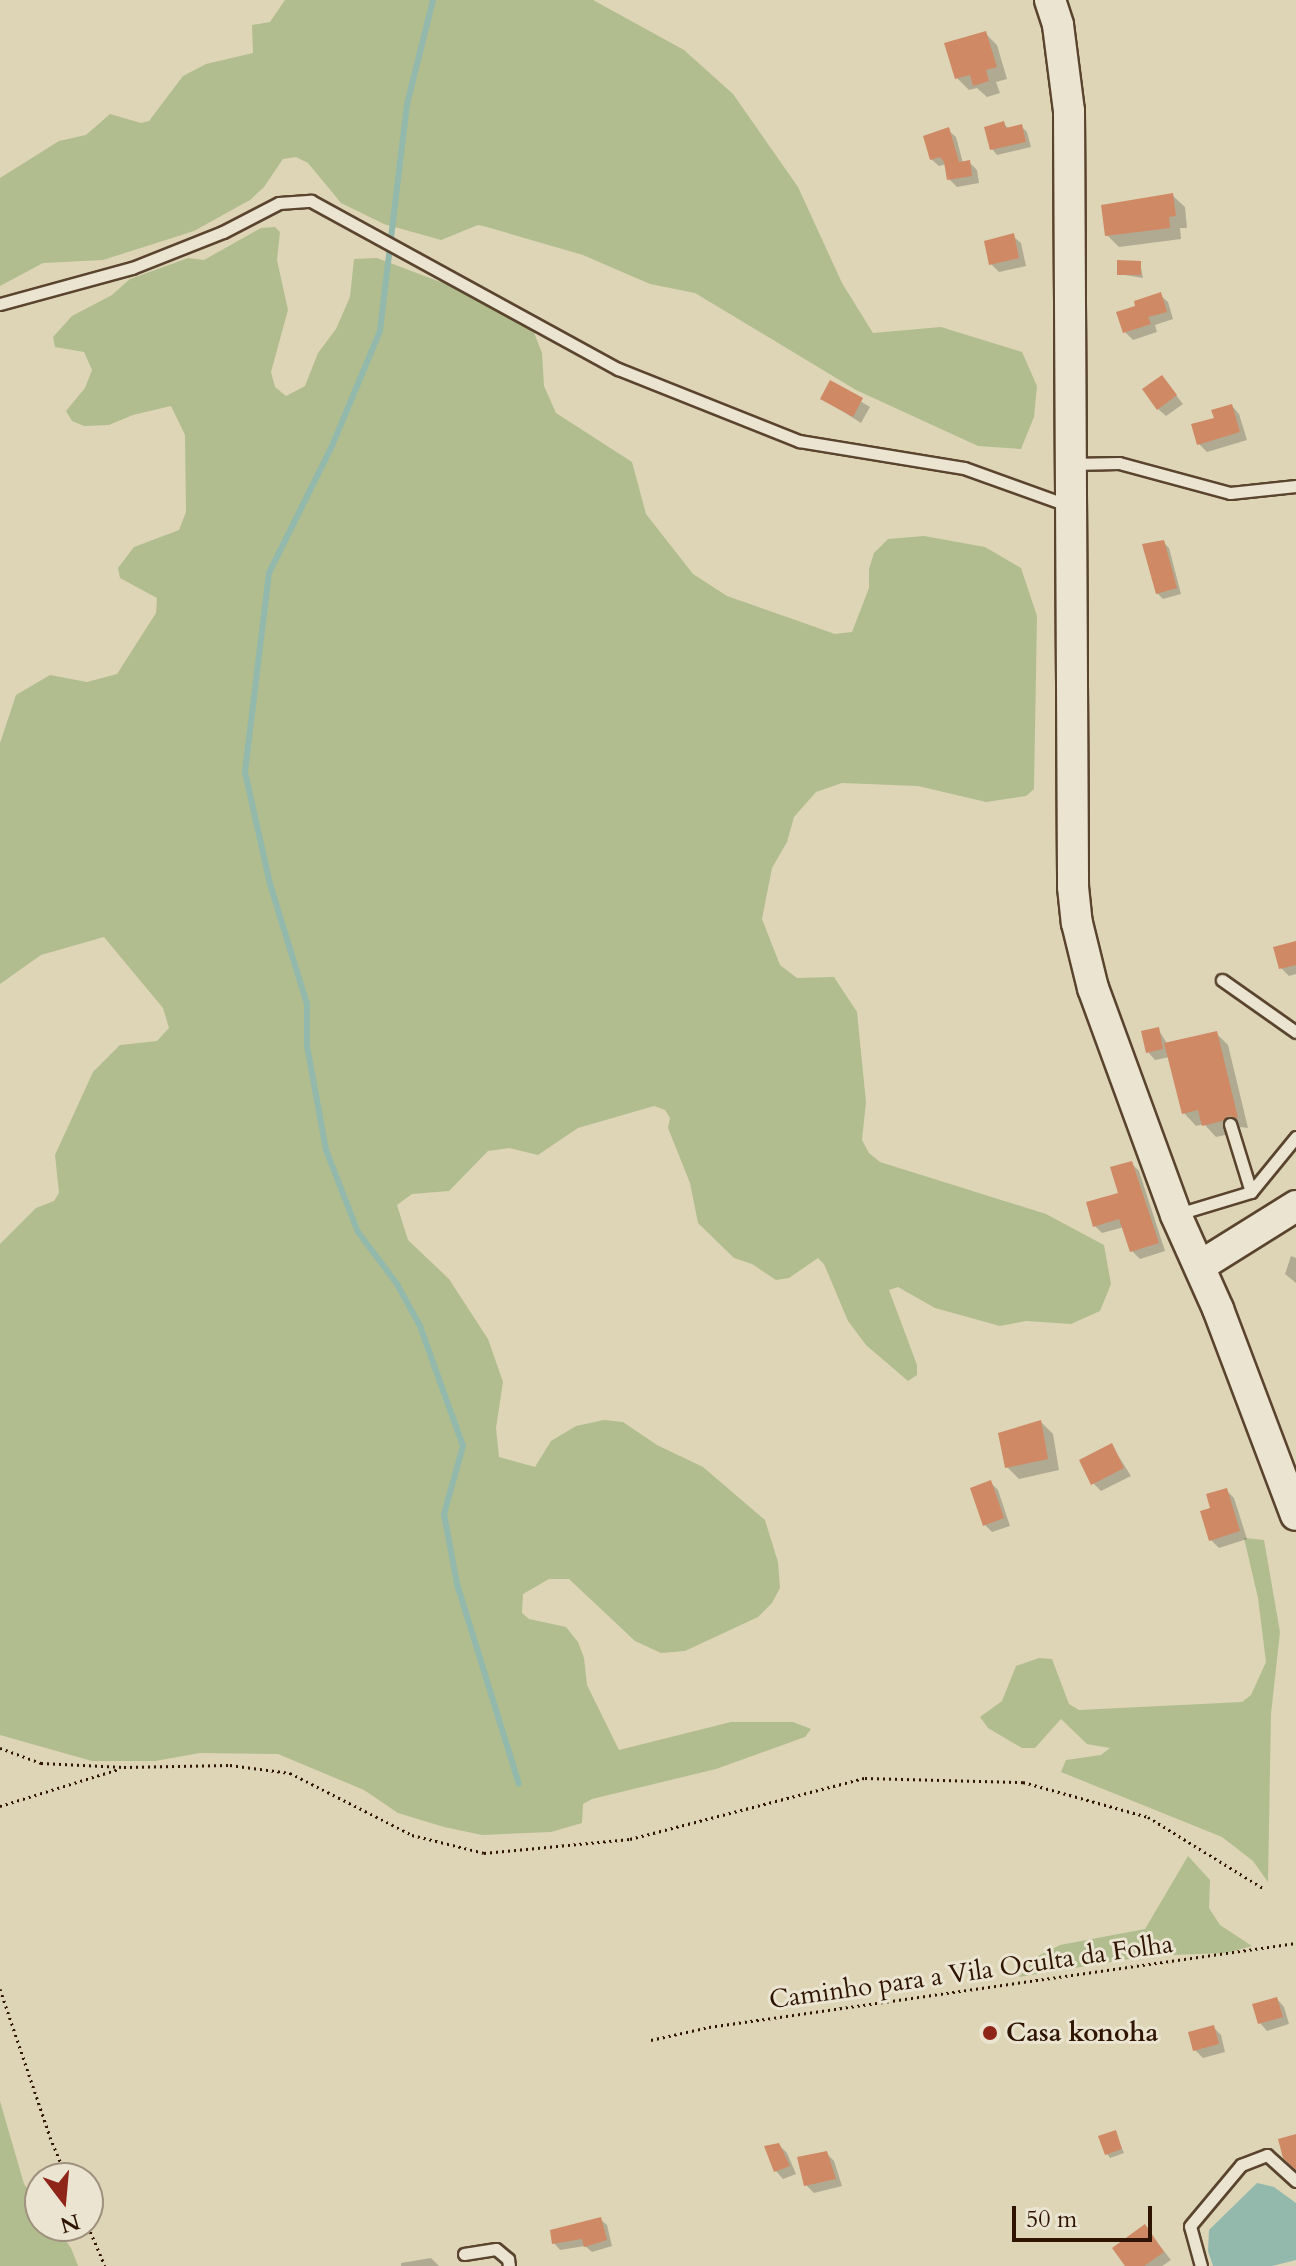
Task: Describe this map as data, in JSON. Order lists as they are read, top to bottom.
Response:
{
  "streets": {
    "path": ["Caminho para a Vila Oculta da Folha"]
  },
  "places": ["Casa konoha"],
  "scale_bar": "50 m",
  "north": "bottom"
}
